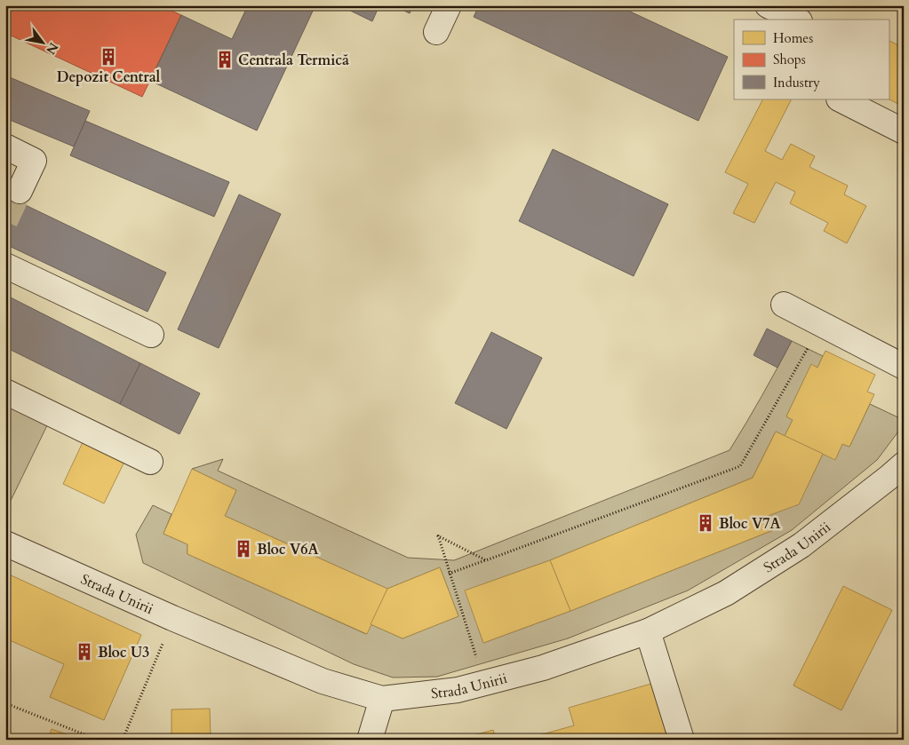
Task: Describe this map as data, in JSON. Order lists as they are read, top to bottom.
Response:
{
  "streets": {
    "street": ["Strada Unirii"]
  },
  "places": {
    "building": [
      "Depozit Central",
      "Centrala Termică",
      "Bloc V7A",
      "Bloc V6A",
      "Bloc U3"
    ]
  },
  "legend": ["Homes", "Shops", "Industry"],
  "north": "bottom right"
}
